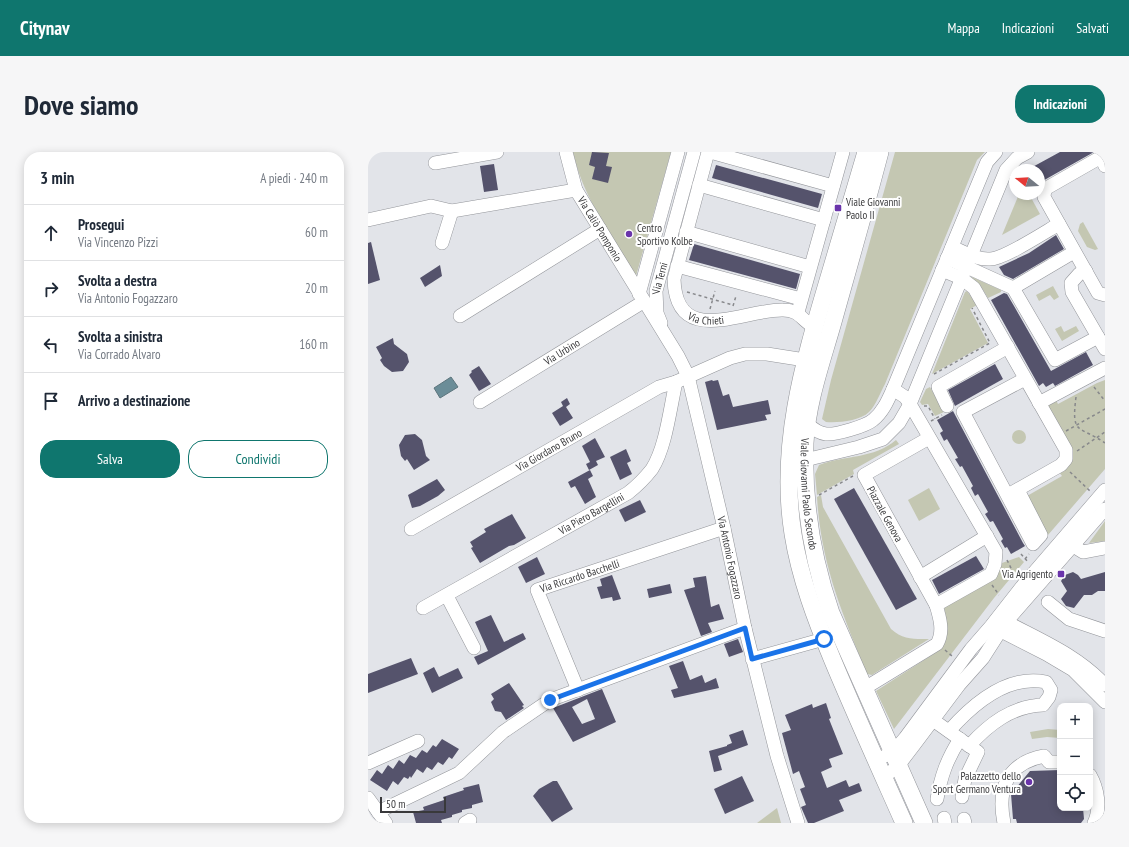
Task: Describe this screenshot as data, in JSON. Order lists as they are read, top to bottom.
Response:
{
  "streets": {
    "main road": ["Viale Giovanni Paolo Secondo"],
    "street": [
      "Via Caliò Pomponio",
      "Via Terni",
      "Via Chieti",
      "Via Urbino",
      "Via Giordano Bruno",
      "Via Piero Bargellini",
      "Piazzale Genova",
      "Via Antonio Fogazzaro",
      "Via Riccardo Bacchelli"
    ]
  },
  "crossings": [
    ["Via Caliò Pomponio", "Via Terni"],
    ["Via Caliò Pomponio", "Via Urbino"],
    ["Via Caliò Pomponio", "Via Antonio Fogazzaro"],
    ["Via Terni", "Via Urbino"],
    ["Via Terni", "Via Antonio Fogazzaro"],
    ["Via Urbino", "Via Antonio Fogazzaro"],
    ["Via Giordano Bruno", "Viale Giovanni Paolo Secondo"],
    ["Via Giordano Bruno", "Via Piero Bargellini"],
    ["Via Giordano Bruno", "Via Antonio Fogazzaro"],
    ["Viale Giovanni Paolo Secondo", "Piazzale Genova"],
    ["Via Antonio Fogazzaro", "Via Riccardo Bacchelli"]
  ],
  "places": {
    "transit": ["Viale Giovanni Paolo II", "Via Agrigento"],
    "other": ["Centro Sportivo Kolbe", "Palazzetto dello Sport Germano Ventura"]
  },
  "scale_bar": "50 m",
  "north": "left",
  "page": {
    "header": "Citynav",
    "nav": ["Mappa", "Indicazioni", "Salvati"],
    "buttons": [
      "Indicazioni",
      ["Salva", "Condividi"]
    ],
    "title": "Dove siamo",
    "heading": ["3 min", "A piedi · 240 m"],
    "list": [
      ["Prosegui", "Via Vincenzo Pizzi", "60 m"],
      ["Svolta a destra", "Via Antonio Fogazzaro", "20 m"],
      ["Svolta a sinistra", "Via Corrado Alvaro", "160 m"],
      "Arrivo a destinazione"
    ],
    "map_buttons": ["+", "−"],
    "scale": "50 m"
  }
}
